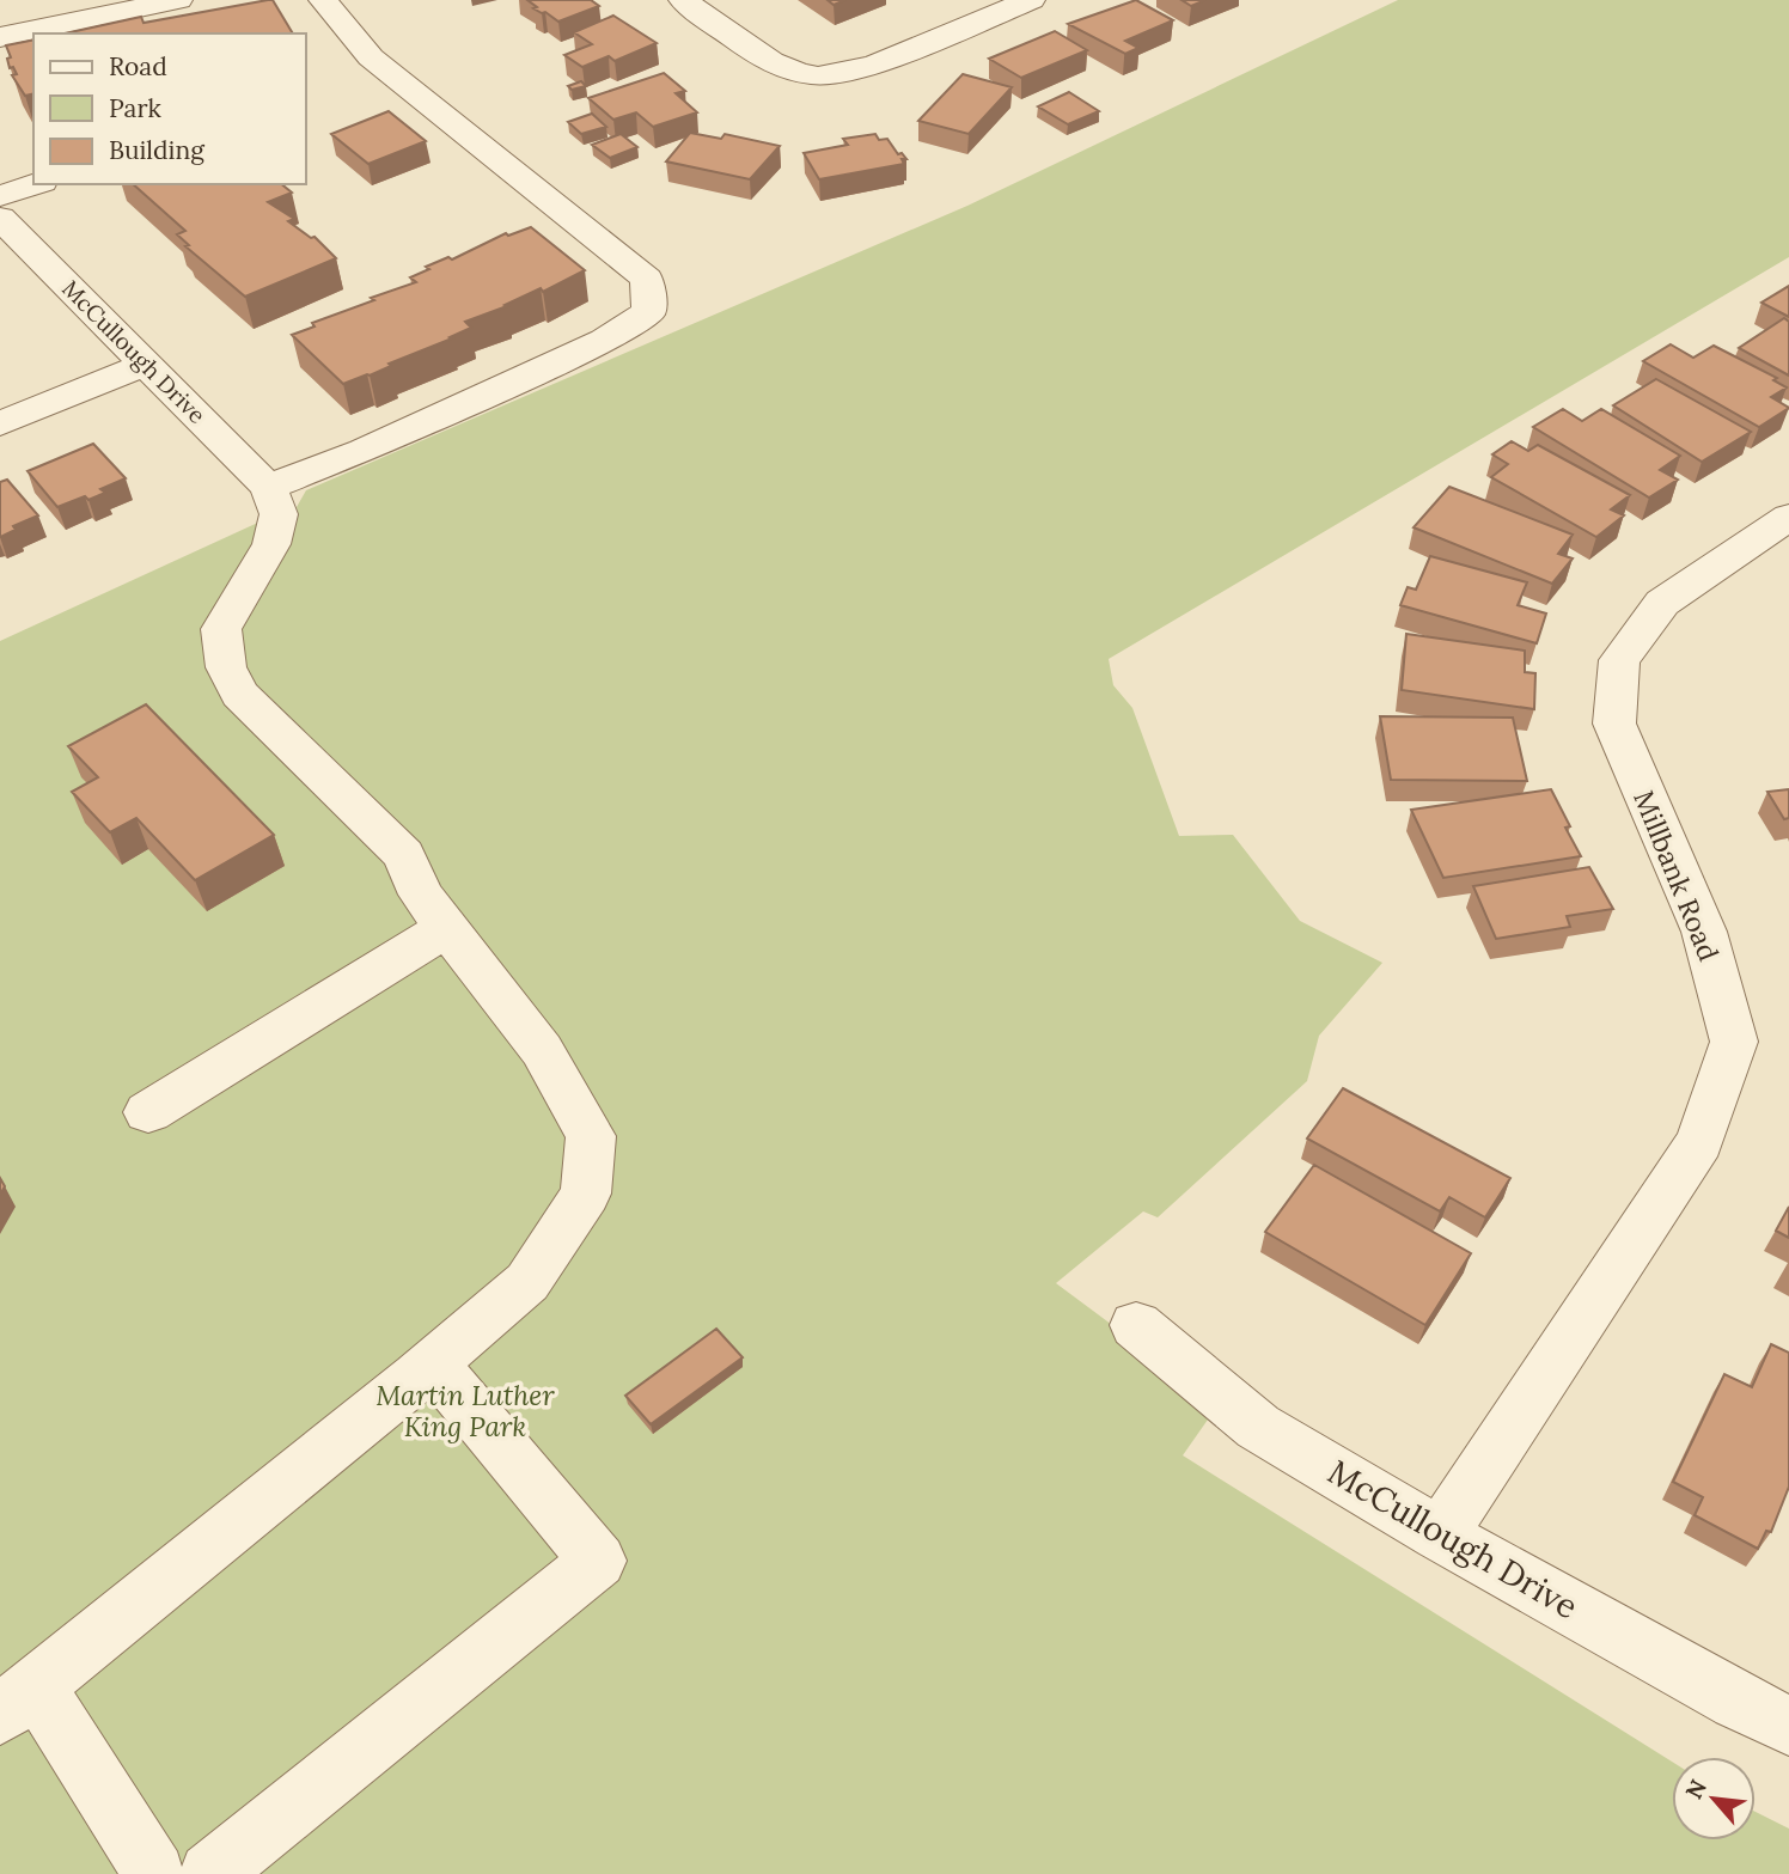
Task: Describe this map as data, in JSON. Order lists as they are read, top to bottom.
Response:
{
  "streets": {
    "street": ["McCullough Drive", "Millbank Road"]
  },
  "crossings": [
    ["McCullough Drive", "Millbank Road"]
  ],
  "parks": ["Martin Luther King Park"],
  "legend": ["Road", "Park", "Building"],
  "north": "top left"
}
